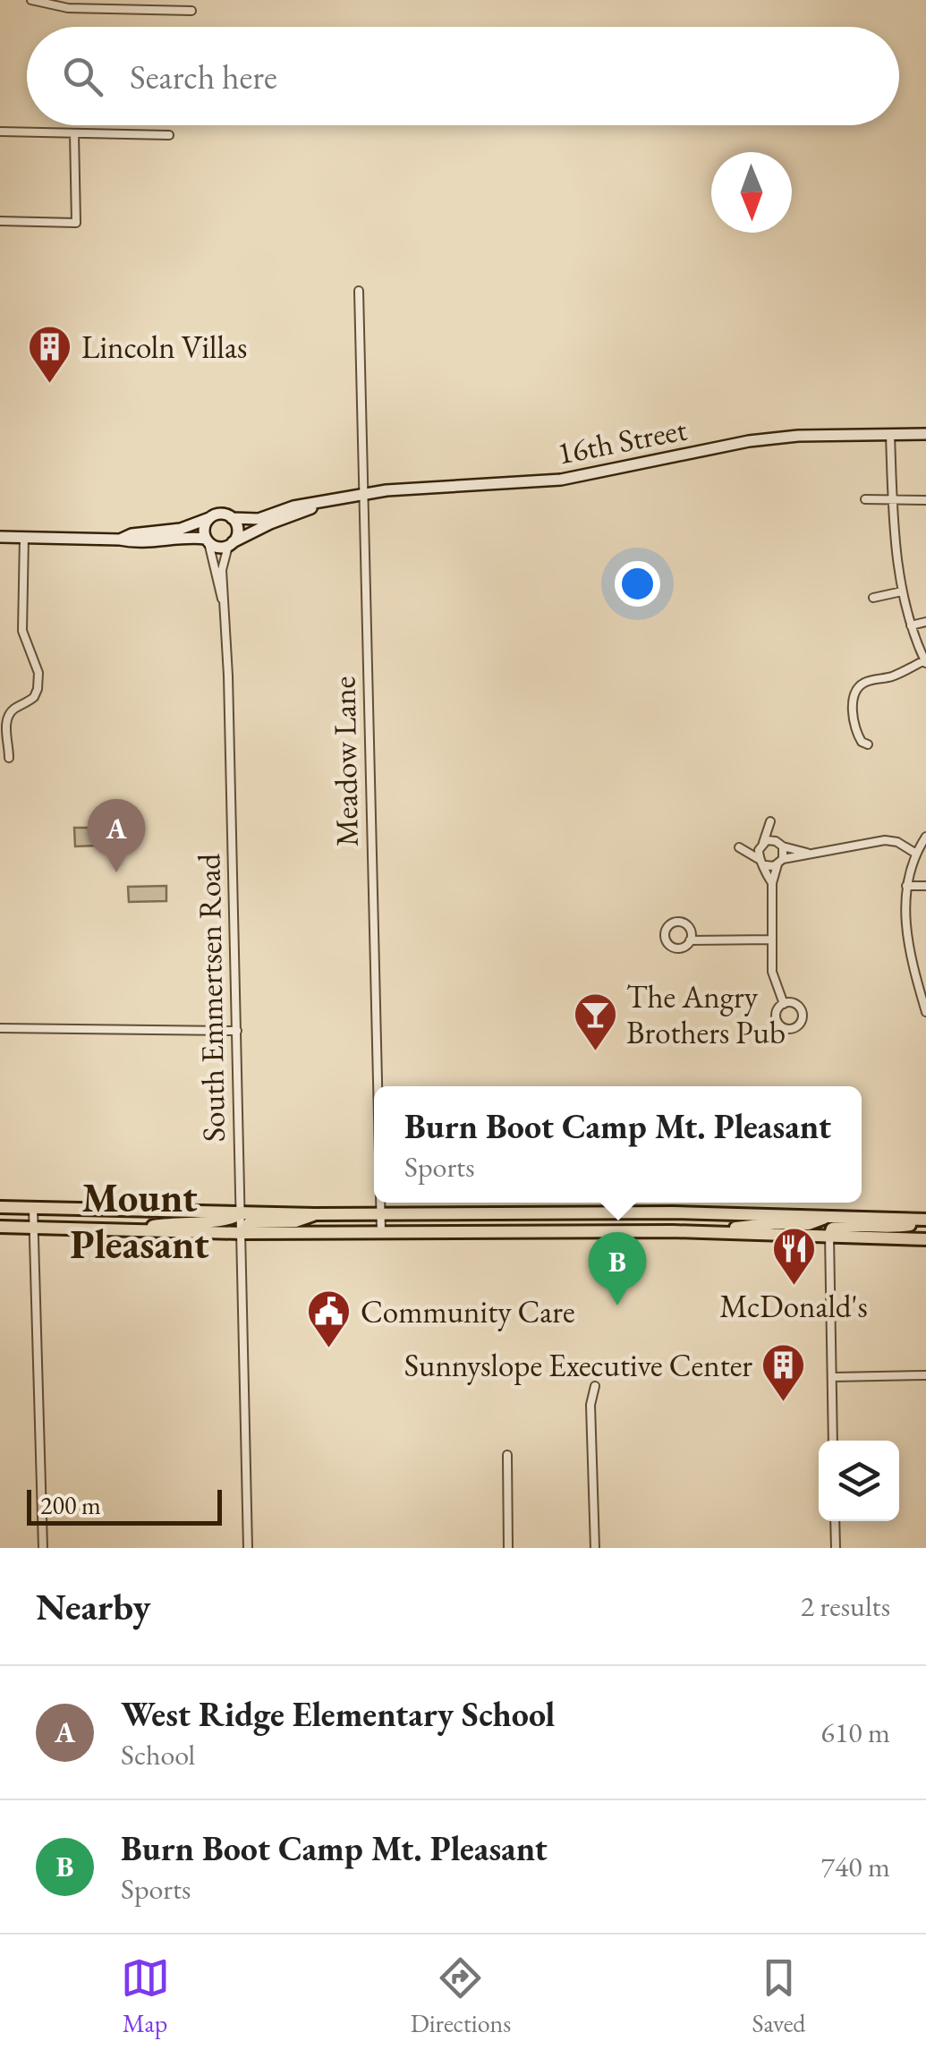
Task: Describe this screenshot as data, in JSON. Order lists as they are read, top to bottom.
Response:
{
  "streets": {
    "street": ["16th Street", "Meadow Lane", "South Emmertsen Road"]
  },
  "crossings": [
    ["16th Street", "Meadow Lane"],
    ["16th Street", "South Emmertsen Road"]
  ],
  "districts": ["Mount Pleasant"],
  "places": {
    "building": ["Lincoln Villas", "Sunnyslope Executive Center"],
    "bar": ["The Angry Brothers Pub"],
    "restaurant": ["McDonald's"],
    "public building": ["Community Care"]
  },
  "scale_bar": "200 m",
  "north": "bottom",
  "page": {
    "search": "Search here",
    "pins": ["A", "B"],
    "popup": ["Burn Boot Camp Mt. Pleasant", "Sports"],
    "scale": "200 m",
    "heading": ["Nearby", "2 results"],
    "list": [
      {
        "mark": "A",
        "name": "West Ridge Elementary School",
        "note": "School",
        "value": "610 m"
      },
      {
        "mark": "B",
        "name": "Burn Boot Camp Mt. Pleasant",
        "note": "Sports",
        "value": "740 m"
      }
    ],
    "nav": ["Map", "Directions", "Saved"]
  }
}
